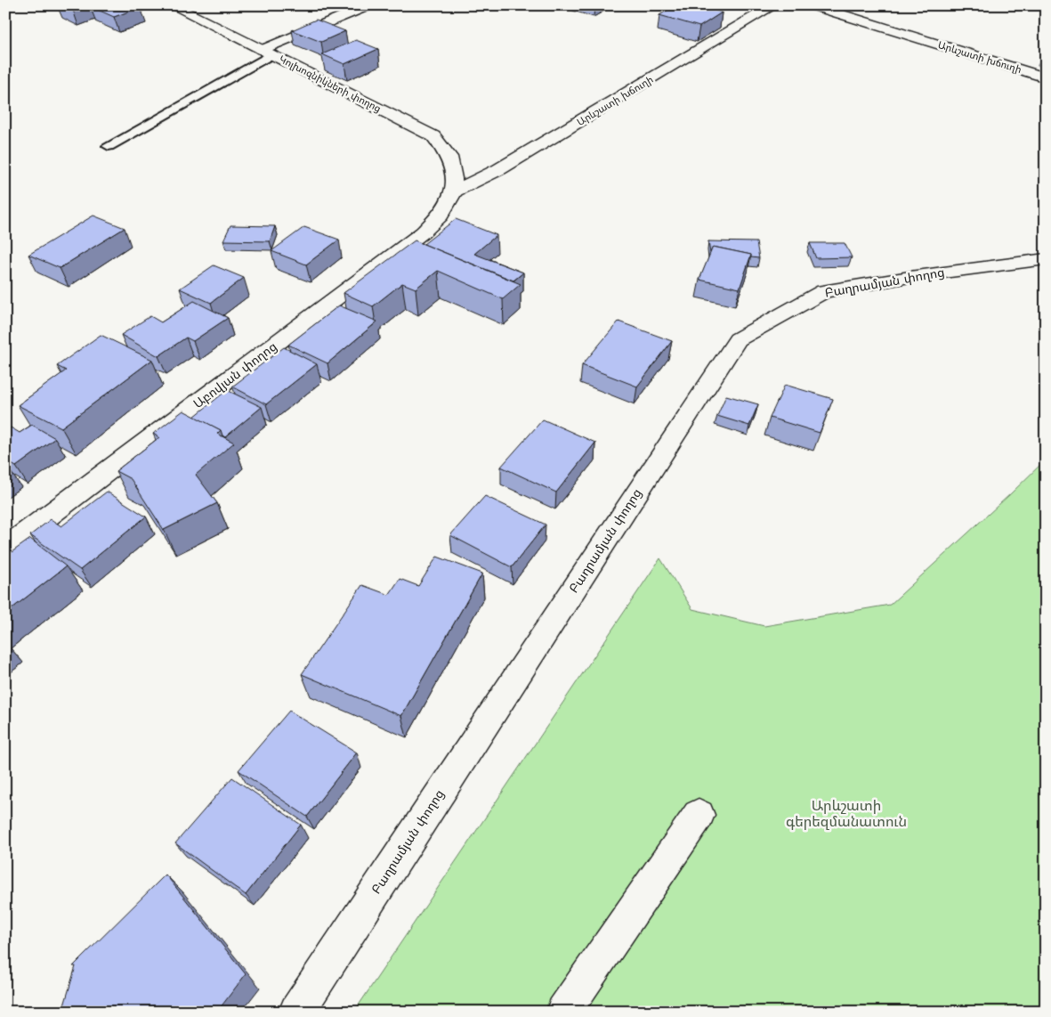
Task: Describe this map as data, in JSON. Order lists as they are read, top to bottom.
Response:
{
  "streets": {
    "street": [
      "Արևշատի խճուղի",
      "Կոլխոզնիկների փողոց",
      "Բաղրամյան փողոց",
      "Աբովյան փողոց"
    ]
  },
  "crossings": [
    ["Արևշատի խճուղի", "Կոլխոզնիկների փողոց"],
    ["Արևշատի խճուղի", "Աբովյան փողոց"],
    ["Կոլխոզնիկների փողոց", "Աբովյան փողոց"]
  ],
  "parks": ["Արևշատի գերեզմանատուն"]
}
